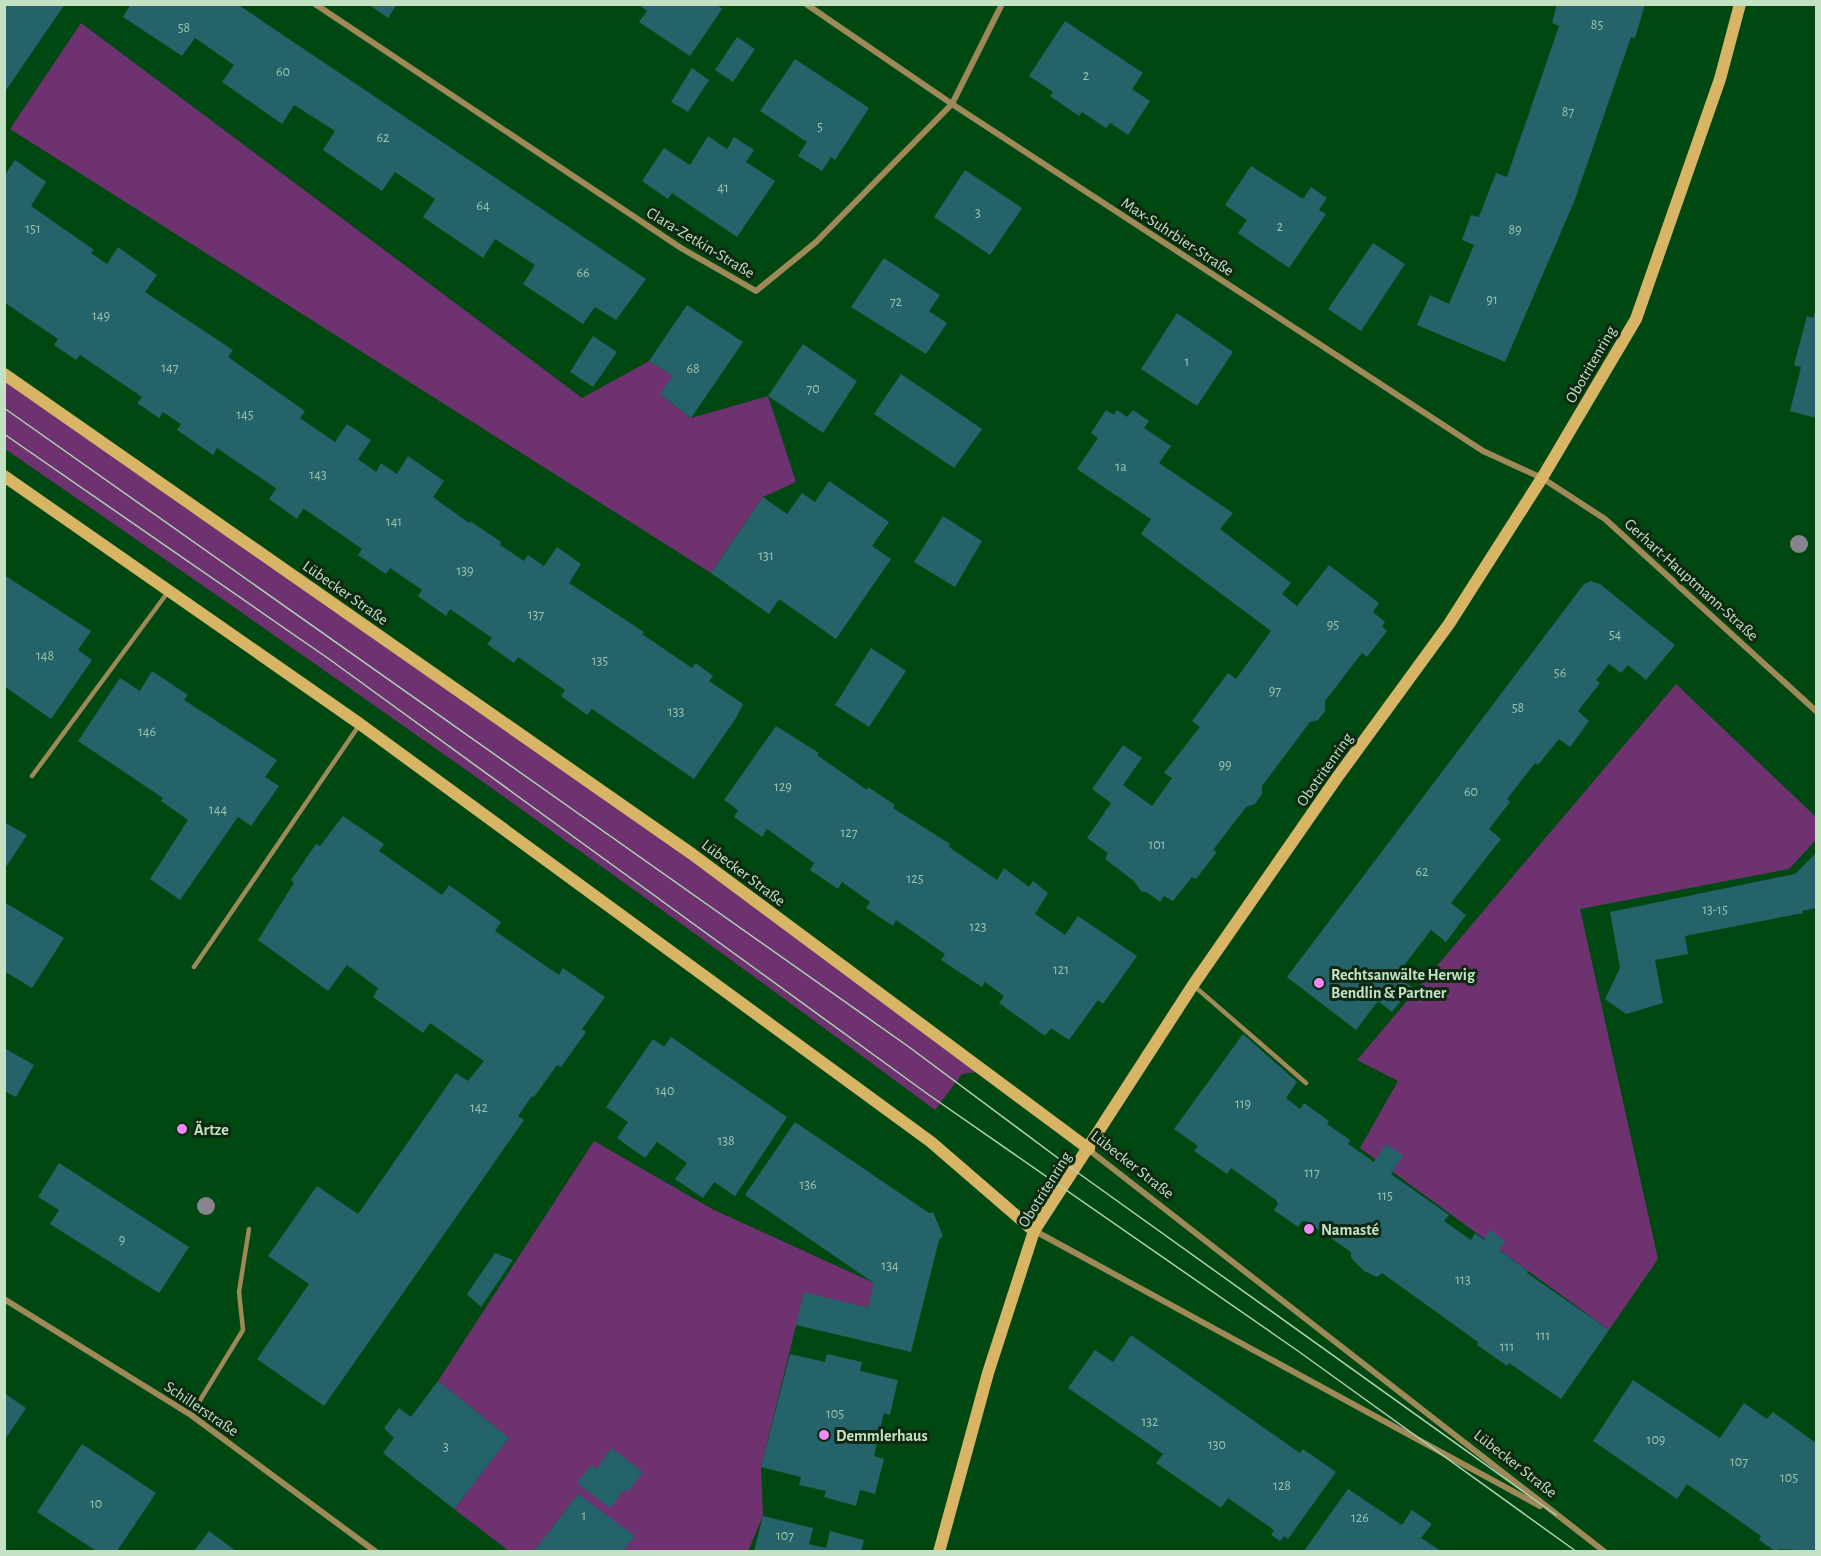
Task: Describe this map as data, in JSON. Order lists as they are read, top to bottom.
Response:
{
  "streets": {
    "street": [
      "Max-Suhrbier-Straße",
      "Clara-Zetkin-Straße",
      "Obotritenring",
      "Gerhart-Hauptmann-Straße",
      "Lübecker Straße",
      "Schillerstraße"
    ]
  },
  "crossings": [
    ["Max-Suhrbier-Straße", "Clara-Zetkin-Straße"],
    ["Max-Suhrbier-Straße", "Obotritenring"],
    ["Max-Suhrbier-Straße", "Gerhart-Hauptmann-Straße"],
    ["Obotritenring", "Gerhart-Hauptmann-Straße"],
    ["Obotritenring", "Lübecker Straße"]
  ],
  "places": [
    "Rechtsanwälte Herwig Bendlin & Partner",
    "Ärtze",
    "Namasté",
    "Demmlerhaus"
  ],
  "house_numbers": [
    "85",
    "58",
    "60",
    "2",
    "87",
    "5",
    "62",
    "41",
    "64",
    "3",
    "2",
    "151",
    "89",
    "66",
    "91",
    "72",
    "149",
    "1",
    "147",
    "68",
    "70",
    "145",
    "1a",
    "143",
    "141",
    "131",
    "139",
    "137",
    "95",
    "54",
    "148",
    "135",
    "56",
    "97",
    "58",
    "133",
    "146",
    "99",
    "129",
    "60",
    "144",
    "127",
    "101",
    "62",
    "125",
    "13-15",
    "123",
    "121",
    "140",
    "119",
    "142",
    "138",
    "117",
    "136",
    "115",
    "9",
    "134",
    "113",
    "111",
    "111",
    "105",
    "132",
    "109",
    "130",
    "3",
    "107",
    "105",
    "128",
    "10",
    "1",
    "126",
    "107"
  ]
}
